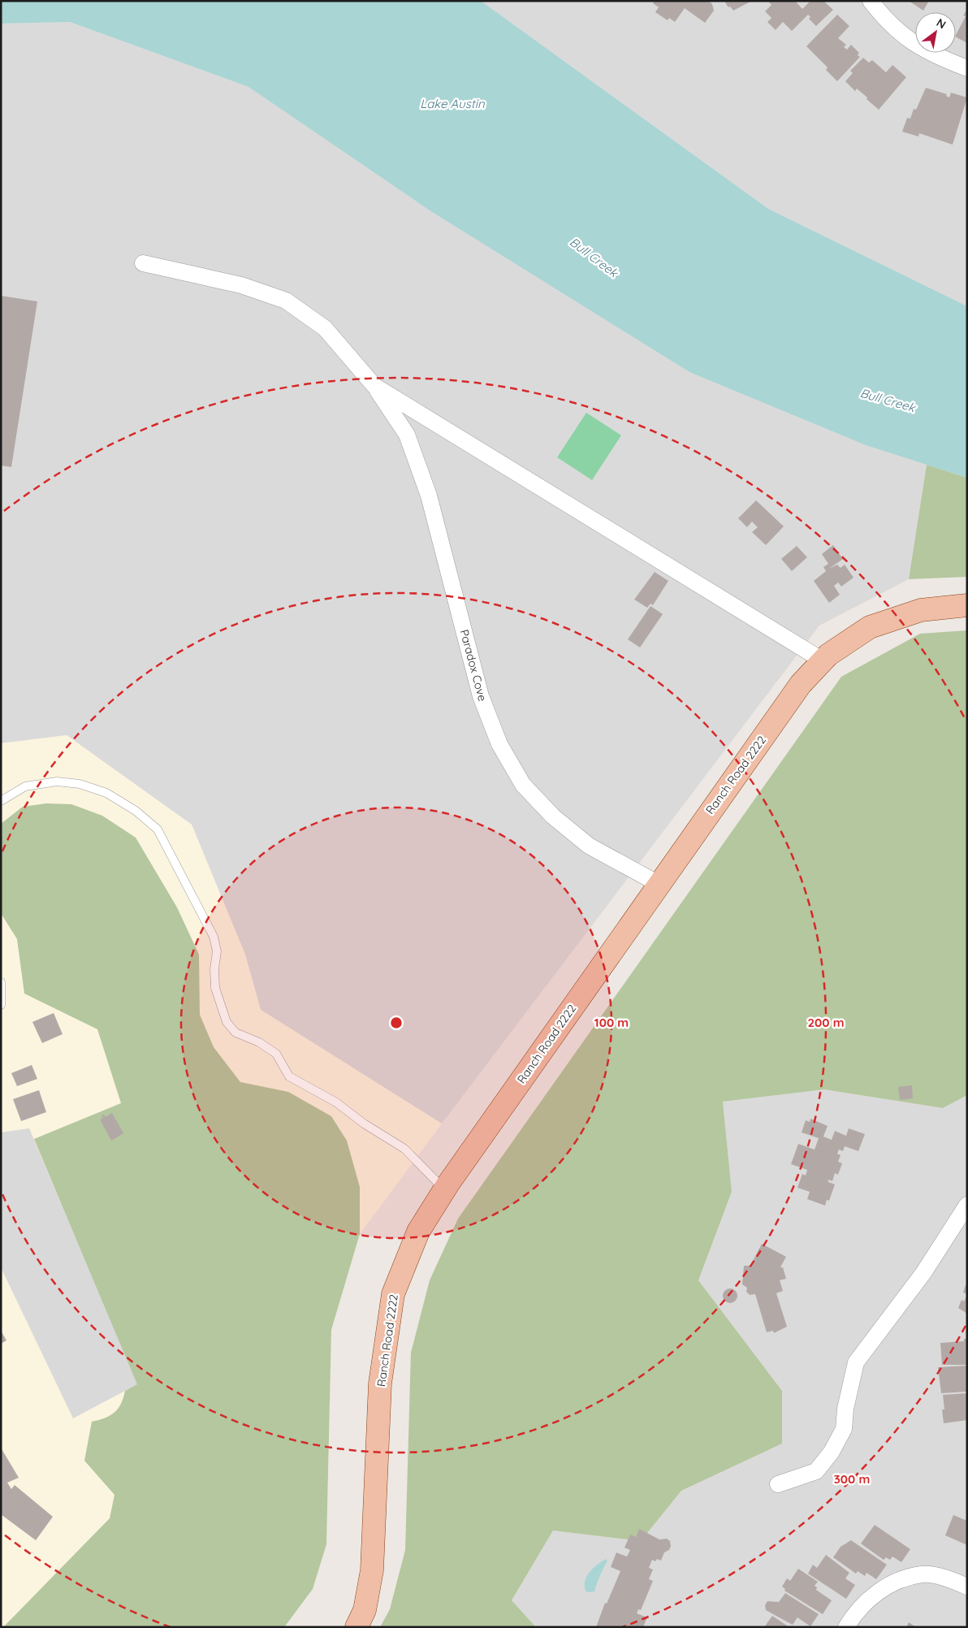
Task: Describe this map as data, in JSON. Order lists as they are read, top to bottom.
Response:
{
  "streets": {
    "main road": ["Ranch Road 2222"],
    "street": ["Paradox Cove"]
  },
  "crossings": [
    ["Paradox Cove", "Ranch Road 2222"]
  ],
  "water": ["Lake Austin", "Bull Creek"],
  "north": "top right",
  "rings": ["100 m", "200 m", "300 m"]
}
